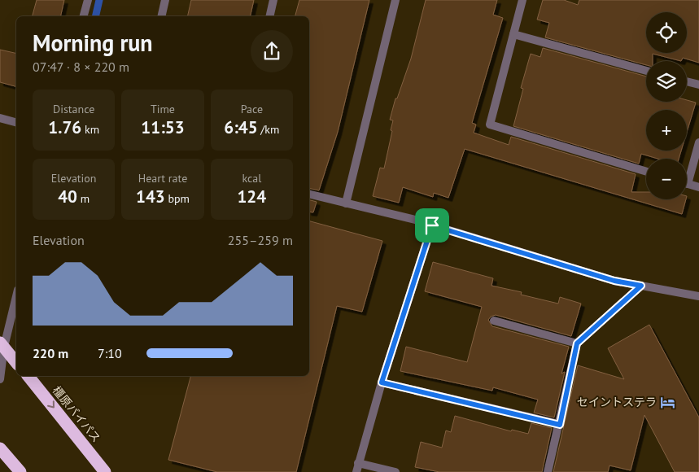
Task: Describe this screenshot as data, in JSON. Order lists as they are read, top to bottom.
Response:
{
  "streets": {
    "highway": ["橿原バイパス"]
  },
  "one_way": ["橿原バイパス"],
  "places": {
    "hotel": ["セイントステラ"]
  },
  "page": {
    "map_buttons": ["+", "−"],
    "heading": ["Morning run", "07:47 · 8 × 220 m"],
    "stats": [
      ["Distance", "1.76 km"],
      ["Time", "11:53"],
      ["Pace", "6:45 /km"],
      ["Elevation", "40 m"],
      ["Heart rate", "143 bpm"],
      ["kcal", "124"]
    ],
    "chart": ["Elevation", "255–259 m"],
    "list": [
      {
        "name": "220 m",
        "note": "7:10"
      }
    ]
  }
}
